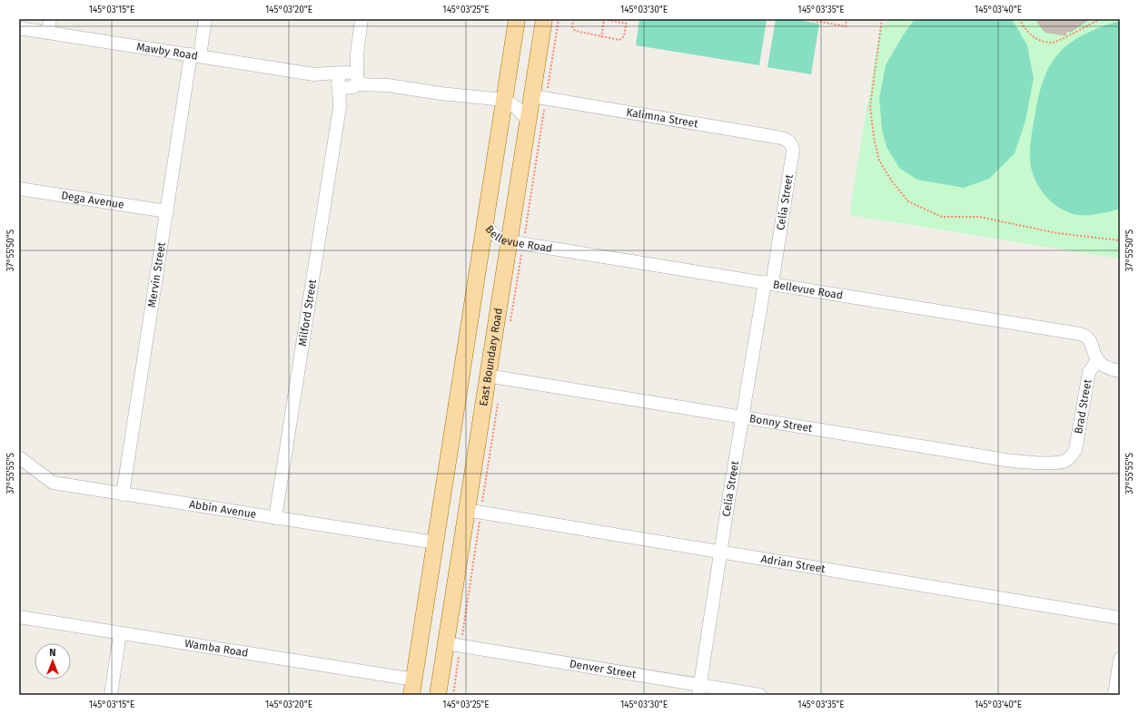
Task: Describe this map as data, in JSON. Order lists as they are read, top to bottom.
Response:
{
  "streets": {
    "main road": ["East Boundary Road"],
    "street": [
      "Mawby Road",
      "Kalimna Street",
      "Dega Avenue",
      "Celia Street",
      "Bellevue Road",
      "Mervin Street",
      "Milford Street",
      "Brad Street",
      "Bonny Street",
      "Abbin Avenue",
      "Adrian Street",
      "Wamba Road",
      "Denver Street"
    ]
  },
  "crossings": [
    ["Mawby Road", "Mervin Street"],
    ["Mawby Road", "Milford Street"],
    ["Mawby Road", "East Boundary Road"],
    ["Kalimna Street", "Celia Street"],
    ["Kalimna Street", "East Boundary Road"],
    ["Dega Avenue", "Mervin Street"],
    ["Celia Street", "Bellevue Road"],
    ["Celia Street", "Bonny Street"],
    ["Celia Street", "Adrian Street"],
    ["Celia Street", "Denver Street"],
    ["Bellevue Road", "East Boundary Road"],
    ["Bellevue Road", "Brad Street"],
    ["Mervin Street", "Abbin Avenue"],
    ["Milford Street", "Abbin Avenue"],
    ["East Boundary Road", "Bonny Street"],
    ["East Boundary Road", "Adrian Street"],
    ["East Boundary Road", "Denver Street"],
    ["Brad Street", "Bonny Street"]
  ],
  "north": "top",
  "coordinates": [
    "145°03'15\"E",
    "145°03'20\"E",
    "145°03'25\"E",
    "145°03'30\"E",
    "145°03'35\"E",
    "145°03'40\"E",
    "37°55'50\"S",
    "37°55'55\"S"
  ]
}
